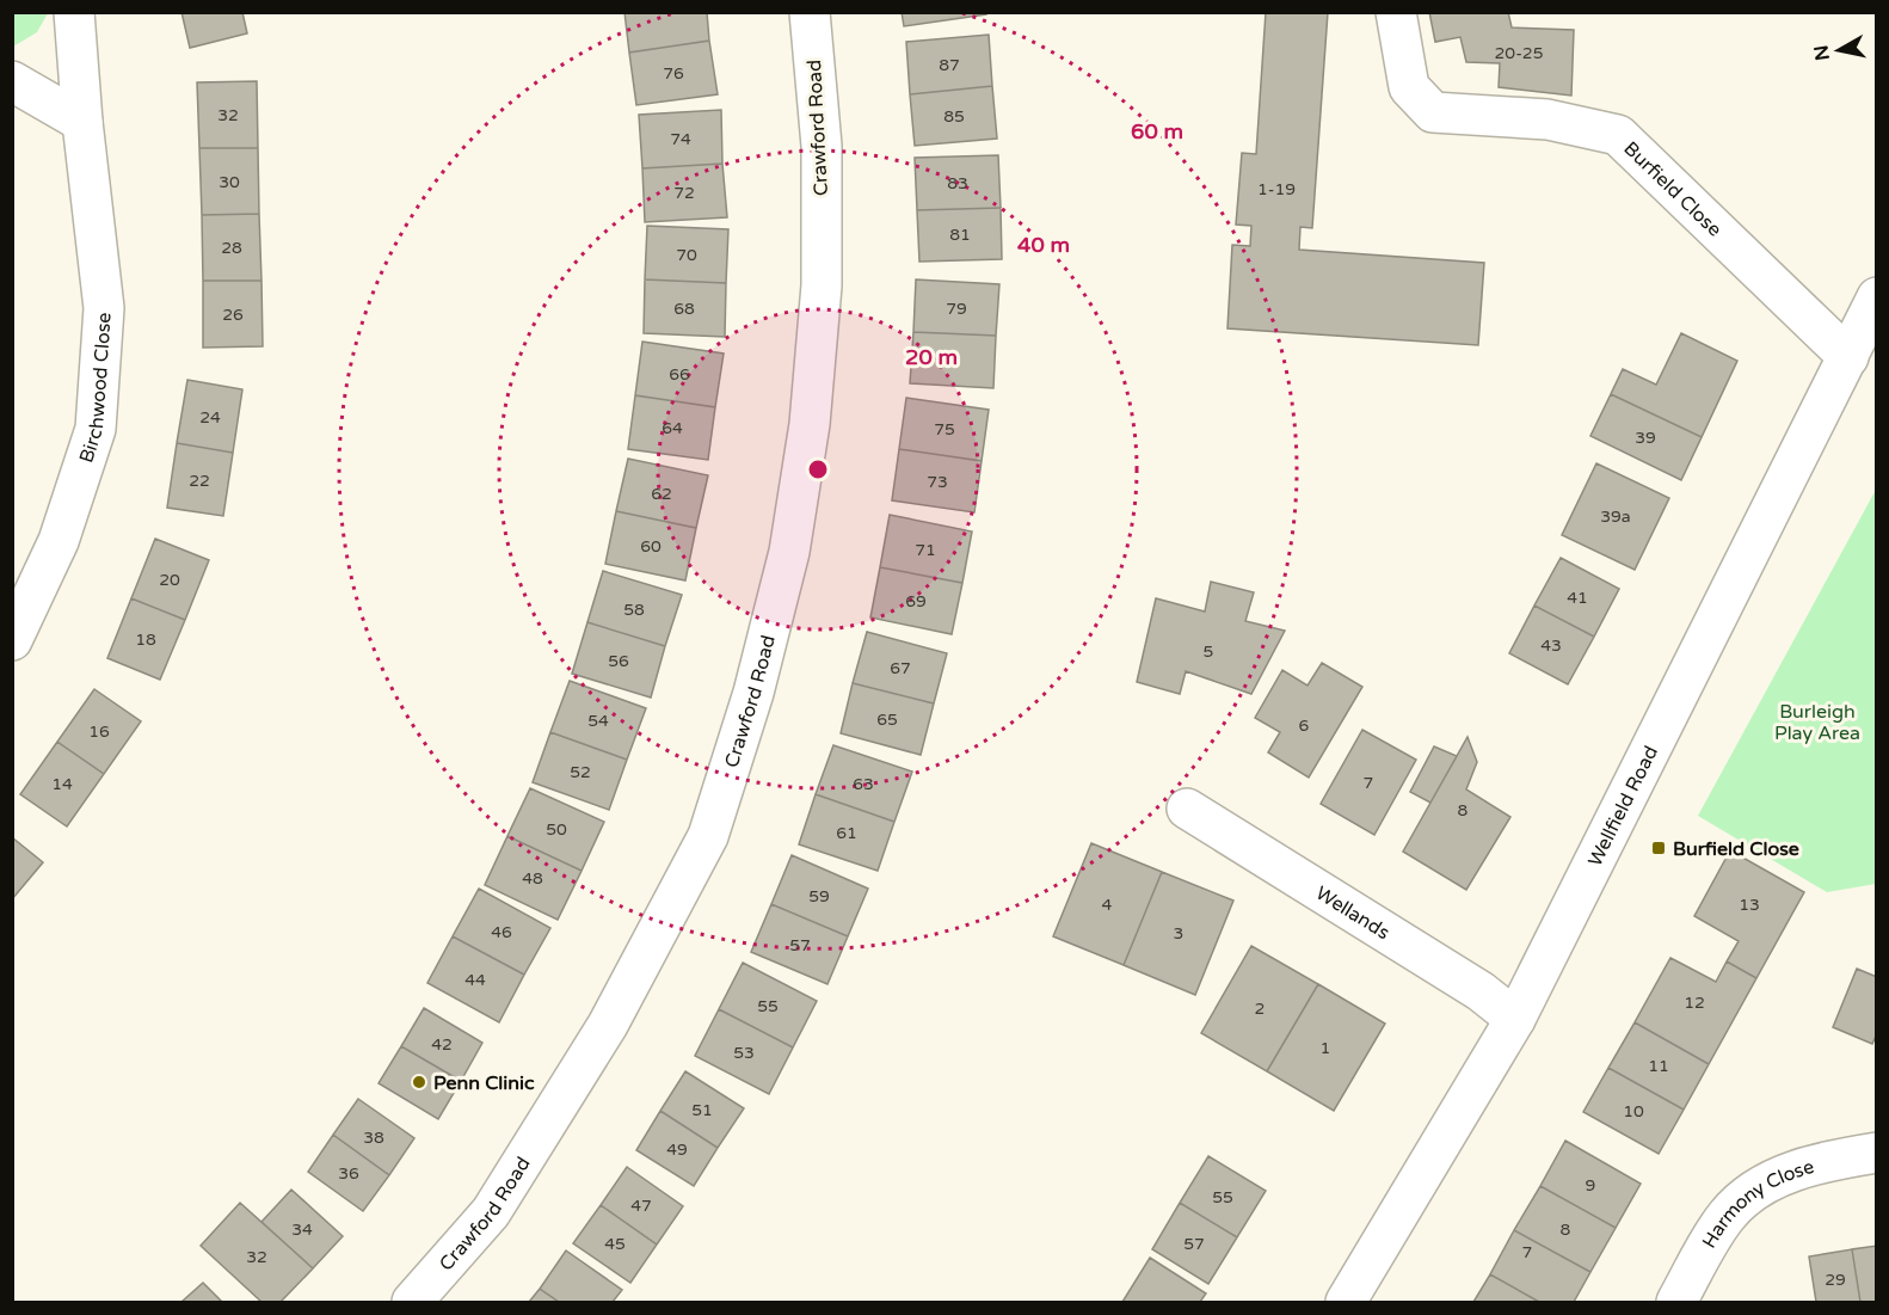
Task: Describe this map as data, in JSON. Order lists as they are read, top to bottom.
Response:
{
  "streets": {
    "street": [
      "Crawford Road",
      "Burfield Close",
      "Birchwood Close",
      "Wellfield Road",
      "Wellands",
      "Harmony Close"
    ]
  },
  "crossings": [
    ["Burfield Close", "Wellfield Road"],
    ["Wellfield Road", "Wellands"]
  ],
  "parks": ["Burleigh Play Area"],
  "places": {
    "transit": ["Burfield Close"],
    "other": ["Penn Clinic"]
  },
  "house_numbers": [
    "20-25",
    "87",
    "76",
    "32",
    "85",
    "74",
    "30",
    "83",
    "1-19",
    "72",
    "81",
    "28",
    "70",
    "68",
    "79",
    "26",
    "66",
    "24",
    "64",
    "75",
    "39",
    "22",
    "73",
    "62",
    "39a",
    "60",
    "71",
    "20",
    "41",
    "69",
    "58",
    "18",
    "43",
    "5",
    "56",
    "67",
    "65",
    "54",
    "6",
    "16",
    "52",
    "7",
    "14",
    "63",
    "8",
    "50",
    "61",
    "48",
    "59",
    "4",
    "13",
    "46",
    "3",
    "57",
    "44",
    "12",
    "55",
    "2",
    "42",
    "1",
    "53",
    "11",
    "51",
    "10",
    "38",
    "49",
    "36",
    "9",
    "55",
    "47",
    "34",
    "8",
    "45",
    "57",
    "7",
    "32",
    "29"
  ],
  "north": "left",
  "rings": ["60 m", "40 m", "20 m"]
}
